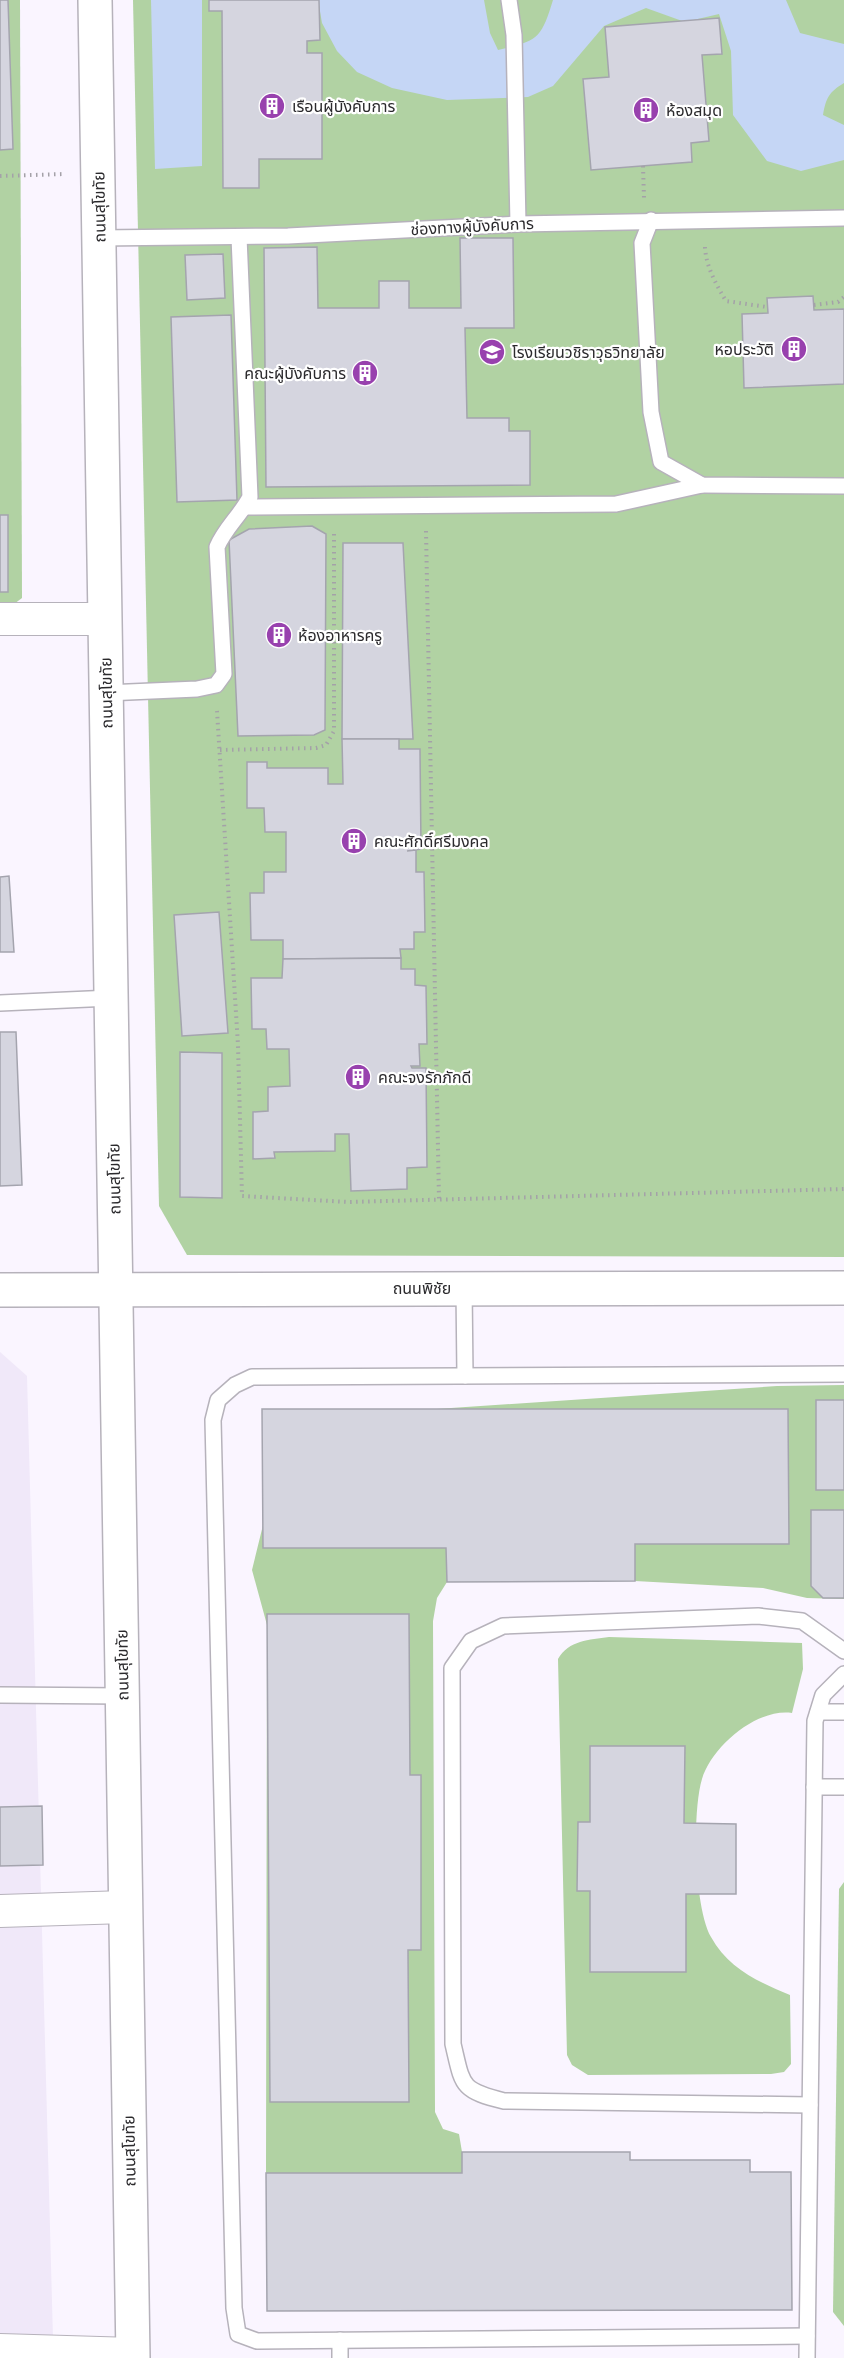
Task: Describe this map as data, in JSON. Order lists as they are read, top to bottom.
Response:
{
  "streets": {
    "street": ["ถนนสุโขทัย", "ถนนพิชัย"],
    "lane": ["ช่องทางผู้บังคับการ"]
  },
  "crossings": [
    ["ถนนสุโขทัย", "ช่องทางผู้บังคับการ"],
    ["ถนนสุโขทัย", "ถนนพิชัย"]
  ],
  "places": {
    "building": [
      "เรือนผู้บังคับการ",
      "ห้องสมุด",
      "หอประวัติ",
      "คณะผู้บังคับการ",
      "ห้องอาหารครู",
      "คณะศักดิ์ศรีมงคล",
      "คณะจงรักภักดี"
    ],
    "school or university": ["โรงเรียนวชิราวุธวิทยาลัย"]
  }
}
